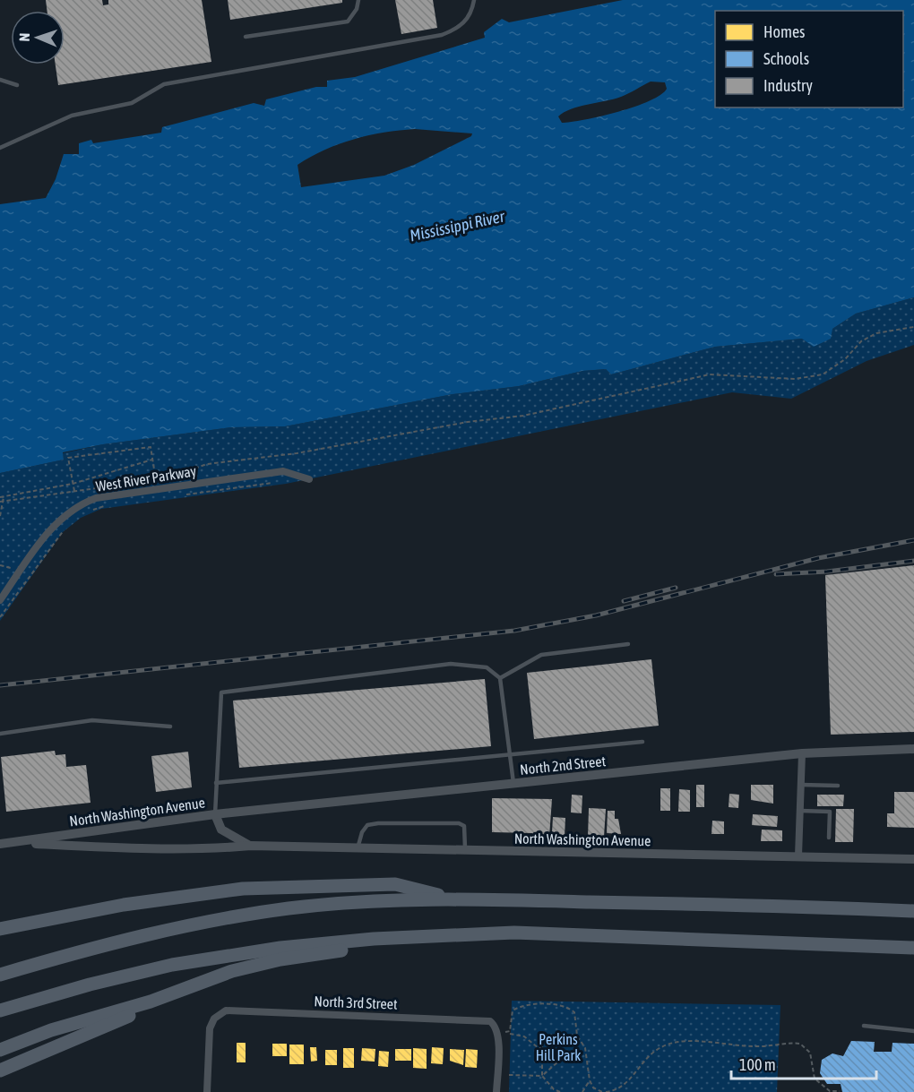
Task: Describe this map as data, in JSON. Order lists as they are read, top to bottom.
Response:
{
  "streets": {
    "street": [
      "West River Parkway",
      "North 2nd Street",
      "North Washington Avenue",
      "North 3rd Street"
    ]
  },
  "crossings": [
    ["North 2nd Street", "North Washington Avenue"]
  ],
  "water": ["Mississippi River"],
  "parks": ["Perkins Hill Park"],
  "legend": ["Homes", "Schools", "Industry"],
  "scale_bar": "100 m",
  "north": "left"
}
